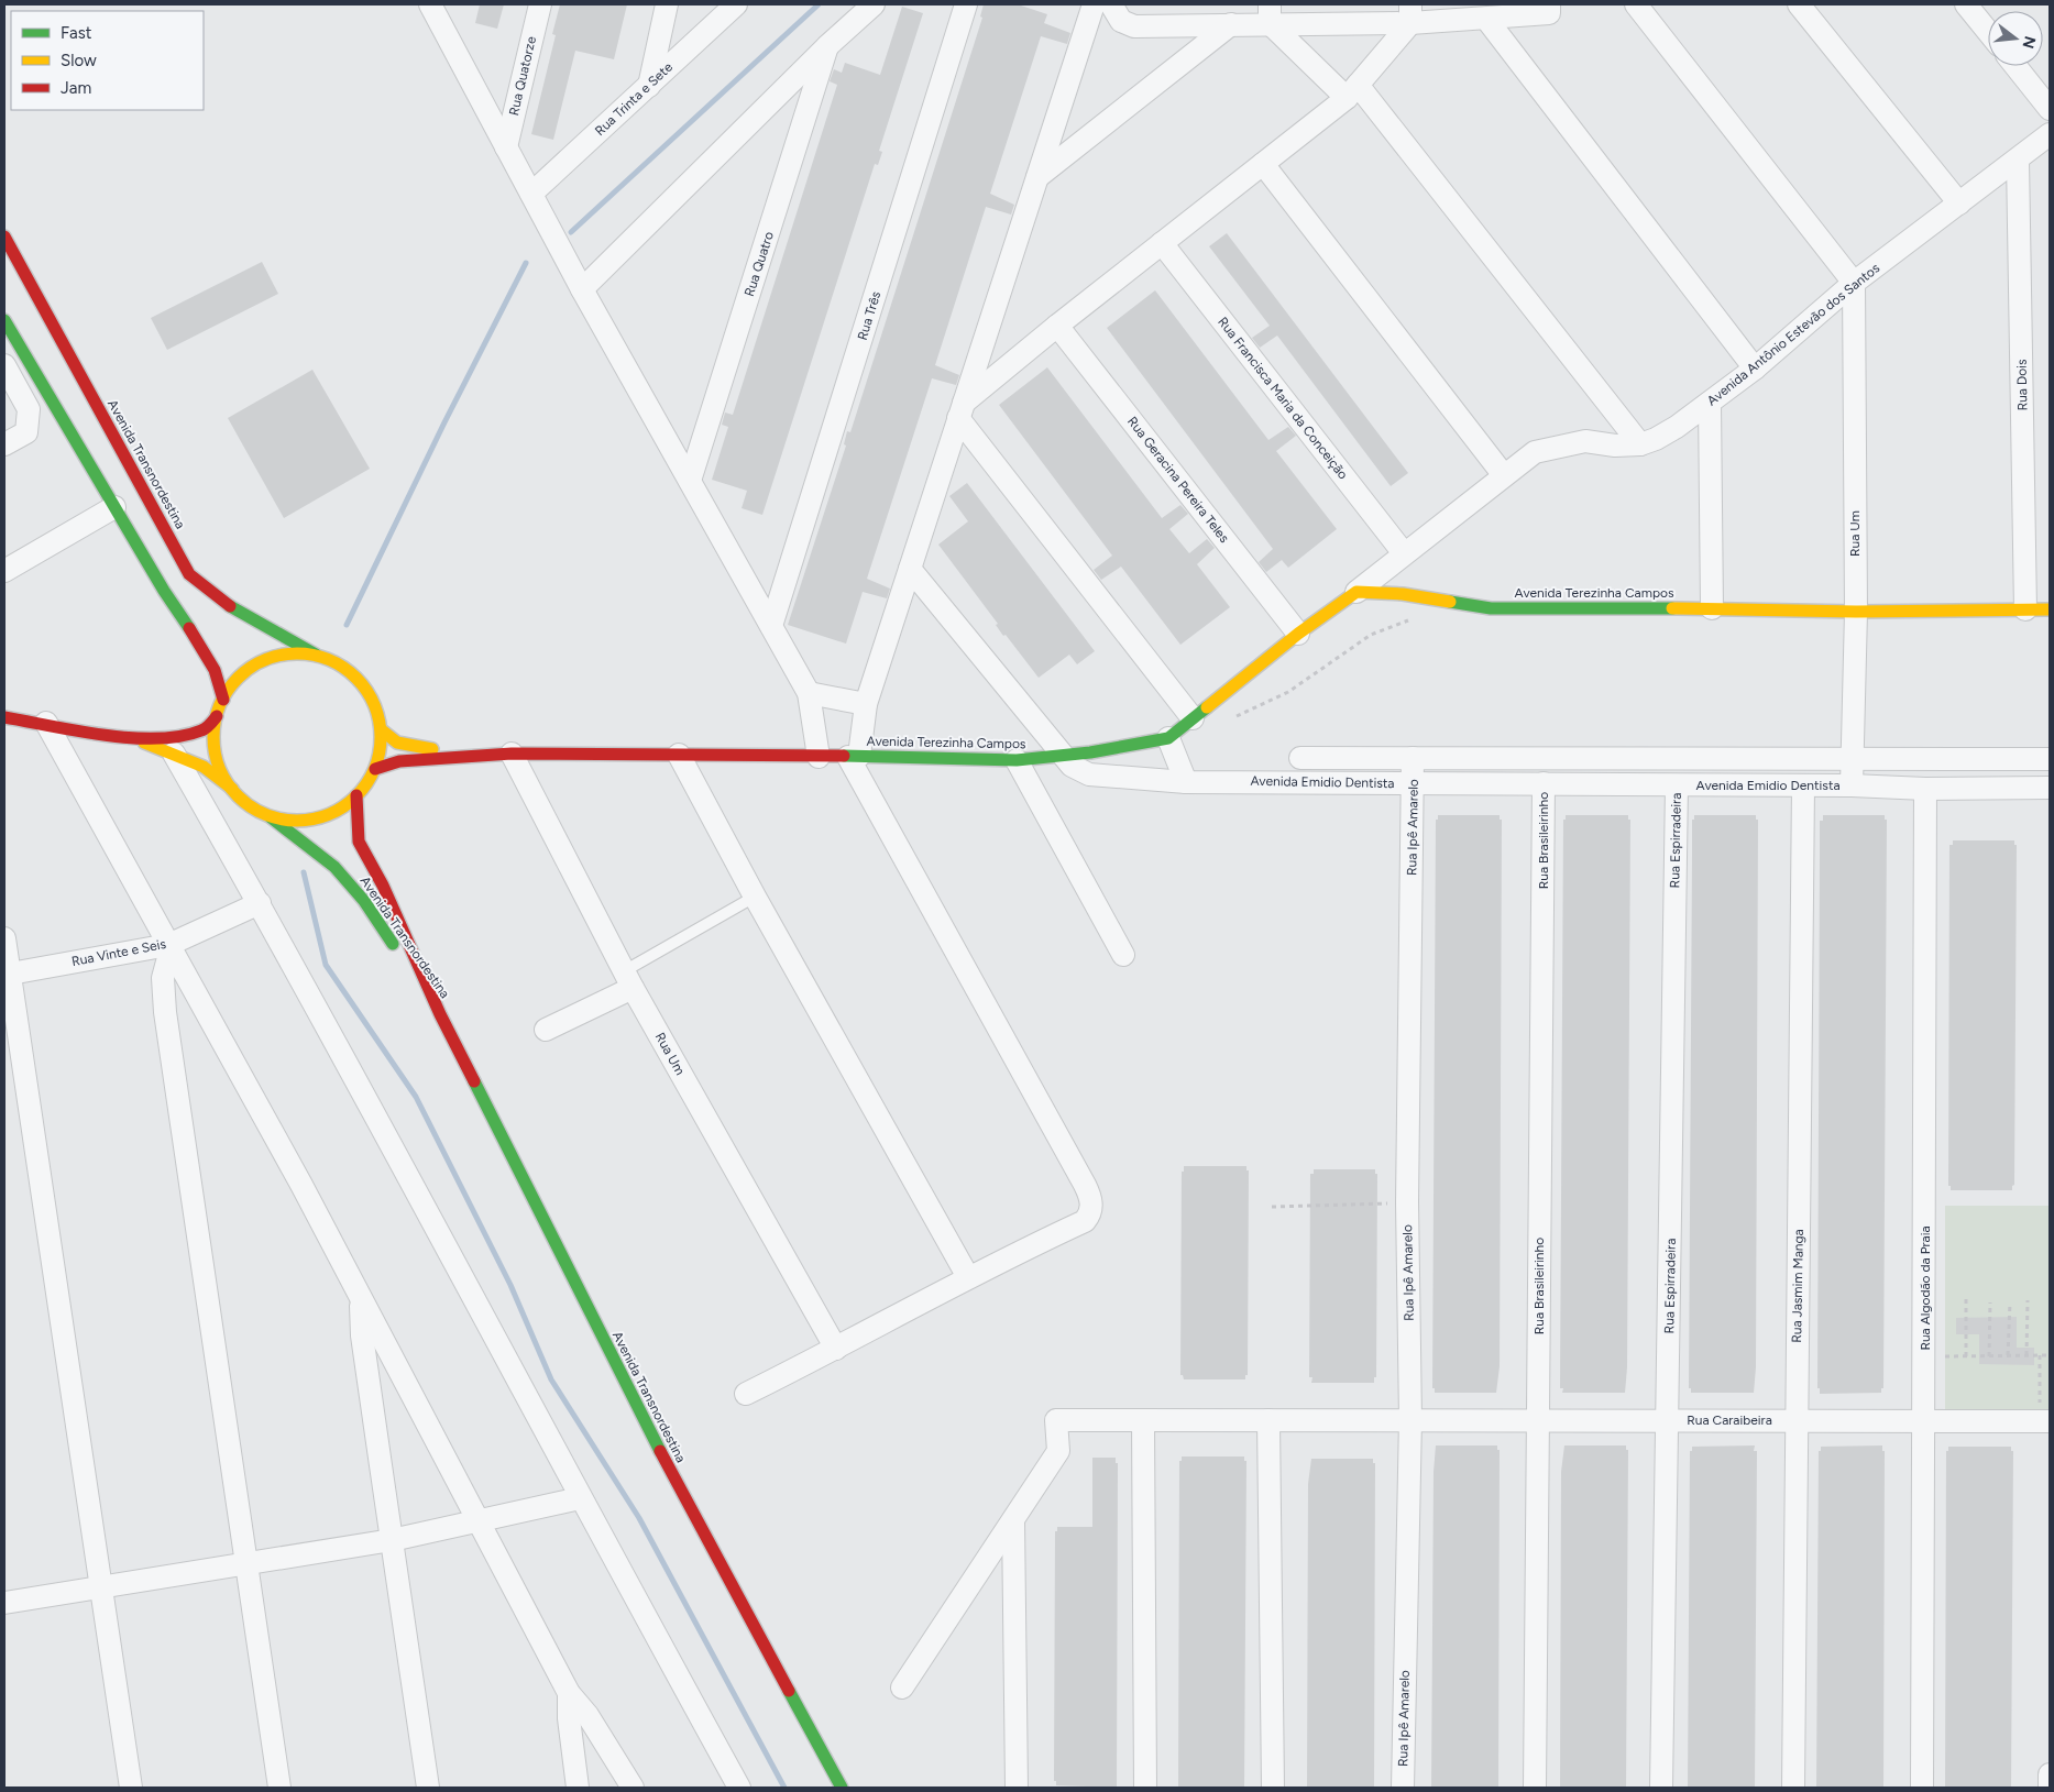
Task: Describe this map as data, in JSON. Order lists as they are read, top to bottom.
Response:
{
  "streets": {
    "main road": ["Avenida Transnordestina", "Avenida Terezinha Campos"],
    "street": [
      "Rua Quatorze",
      "Rua Trinta e Sete",
      "Rua Quatro",
      "Rua Três",
      "Avenida Antônio Estevão dos Santos",
      "Rua Dois",
      "Rua Francisca Maria da Conceição",
      "Rua Geracina Pereira Teles",
      "Rua Um",
      "Avenida Emidio Dentista",
      "Rua Ipê Amarelo",
      "Rua Brasileirinho",
      "Rua Espirradeira",
      "Rua Vinte e Seis",
      "Rua Jasmim Manga",
      "Rua Algodão da Praia",
      "Rua Caraibeira"
    ]
  },
  "crossings": [
    ["Avenida Antônio Estevão dos Santos", "Rua Dois"],
    ["Avenida Antônio Estevão dos Santos", "Rua Francisca Maria da Conceição"],
    ["Avenida Antônio Estevão dos Santos", "Rua Um"],
    ["Avenida Antônio Estevão dos Santos", "Avenida Terezinha Campos"],
    ["Rua Dois", "Avenida Terezinha Campos"],
    ["Rua Geracina Pereira Teles", "Avenida Terezinha Campos"],
    ["Rua Um", "Avenida Terezinha Campos"],
    ["Rua Um", "Avenida Emidio Dentista"],
    ["Avenida Terezinha Campos", "Avenida Emidio Dentista"],
    ["Avenida Emidio Dentista", "Rua Ipê Amarelo"],
    ["Avenida Emidio Dentista", "Rua Brasileirinho"],
    ["Avenida Emidio Dentista", "Rua Espirradeira"],
    ["Avenida Emidio Dentista", "Rua Jasmim Manga"],
    ["Avenida Emidio Dentista", "Rua Algodão da Praia"],
    ["Rua Ipê Amarelo", "Rua Caraibeira"],
    ["Rua Brasileirinho", "Rua Caraibeira"],
    ["Rua Espirradeira", "Rua Caraibeira"],
    ["Rua Jasmim Manga", "Rua Caraibeira"],
    ["Rua Algodão da Praia", "Rua Caraibeira"]
  ],
  "legend": ["Fast", "Slow", "Jam"],
  "north": "right"
}
